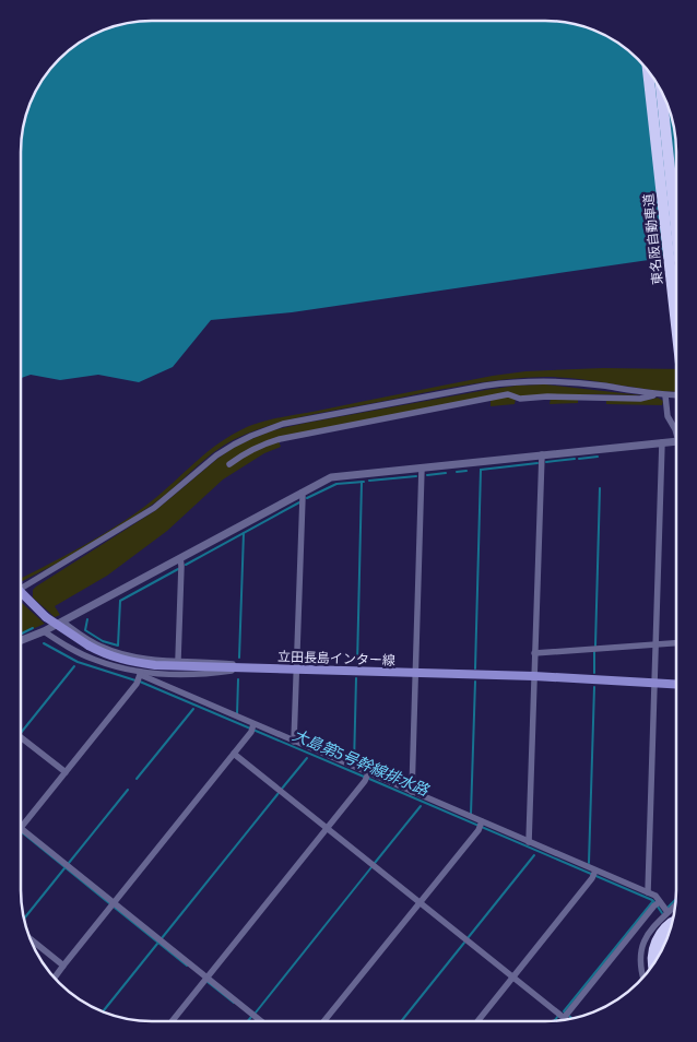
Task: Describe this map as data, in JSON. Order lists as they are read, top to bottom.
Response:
{
  "streets": {
    "highway": ["東名阪自動車道"],
    "main road": ["立田長島インター線"]
  },
  "water": ["大島第5号幹線排水路"]
}
